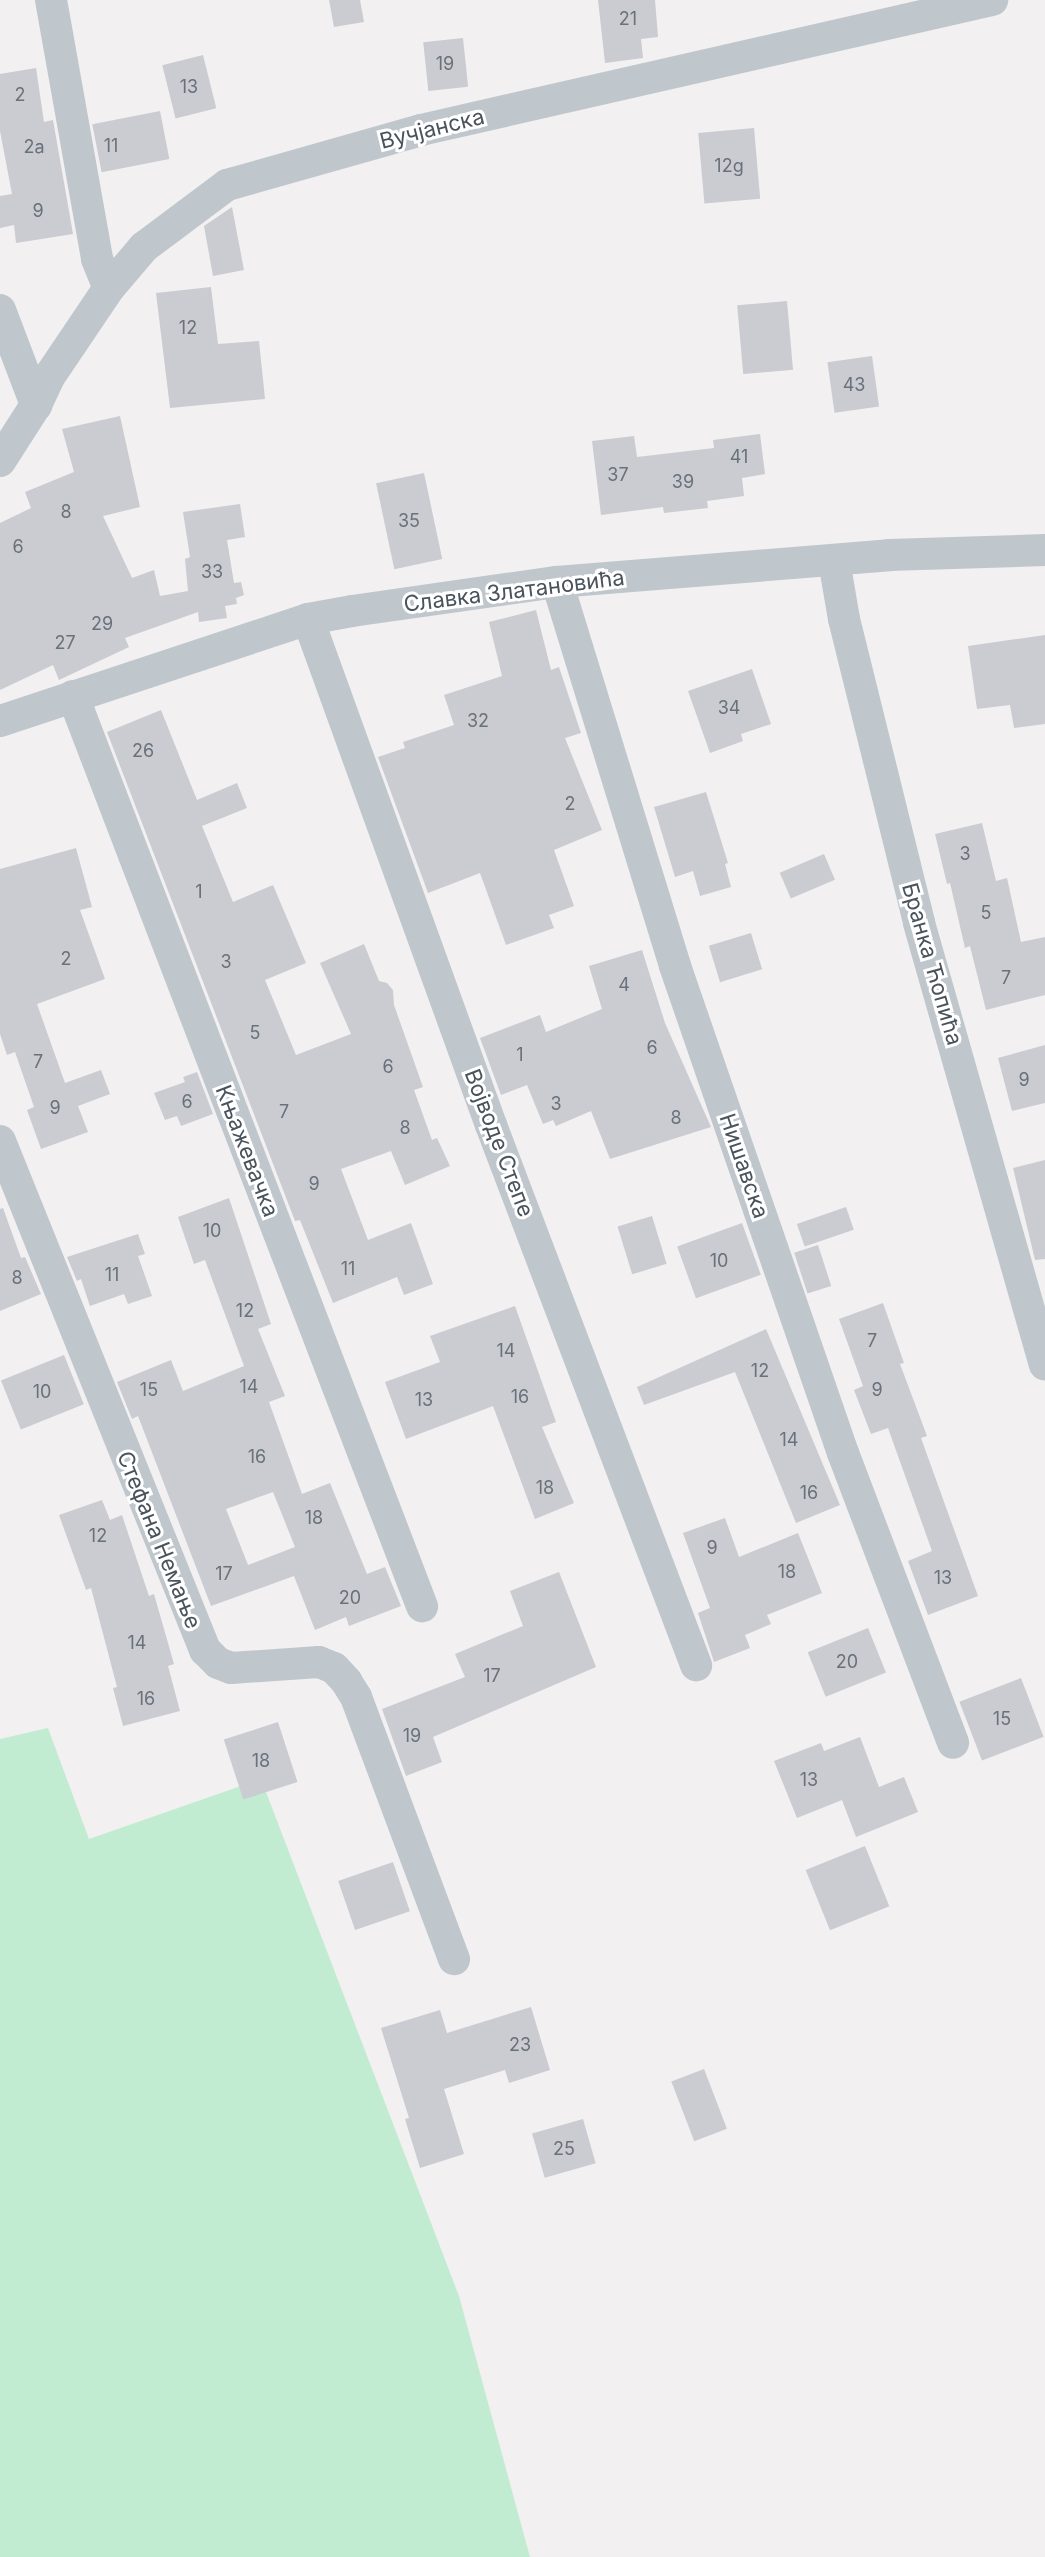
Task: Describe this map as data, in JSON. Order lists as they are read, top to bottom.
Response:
{
  "streets": {
    "street": [
      "Вучјанска",
      "Славка Златановића",
      "Бранка Ћопића",
      "Војводе Степе",
      "Књажевачка",
      "Нишавска",
      "Стефана Немање"
    ]
  },
  "crossings": [
    ["Славка Златановића", "Бранка Ћопића"],
    ["Славка Златановића", "Војводе Степе"],
    ["Славка Златановића", "Књажевачка"],
    ["Славка Златановића", "Нишавска"]
  ],
  "house_numbers": [
    "21",
    "19",
    "13",
    "2",
    "11",
    "2a",
    "12g",
    "9",
    "12",
    "43",
    "41",
    "37",
    "39",
    "8",
    "35",
    "6",
    "33",
    "29",
    "27",
    "34",
    "32",
    "26",
    "2",
    "3",
    "1",
    "5",
    "2",
    "3",
    "7",
    "4",
    "5",
    "6",
    "1",
    "7",
    "6",
    "9",
    "6",
    "3",
    "9",
    "7",
    "8",
    "8",
    "9",
    "10",
    "10",
    "11",
    "11",
    "8",
    "12",
    "7",
    "14",
    "12",
    "14",
    "15",
    "9",
    "10",
    "16",
    "13",
    "14",
    "16",
    "18",
    "16",
    "18",
    "12",
    "9",
    "18",
    "17",
    "13",
    "20",
    "14",
    "20",
    "17",
    "16",
    "15",
    "19",
    "18",
    "13",
    "23",
    "25"
  ]
}
